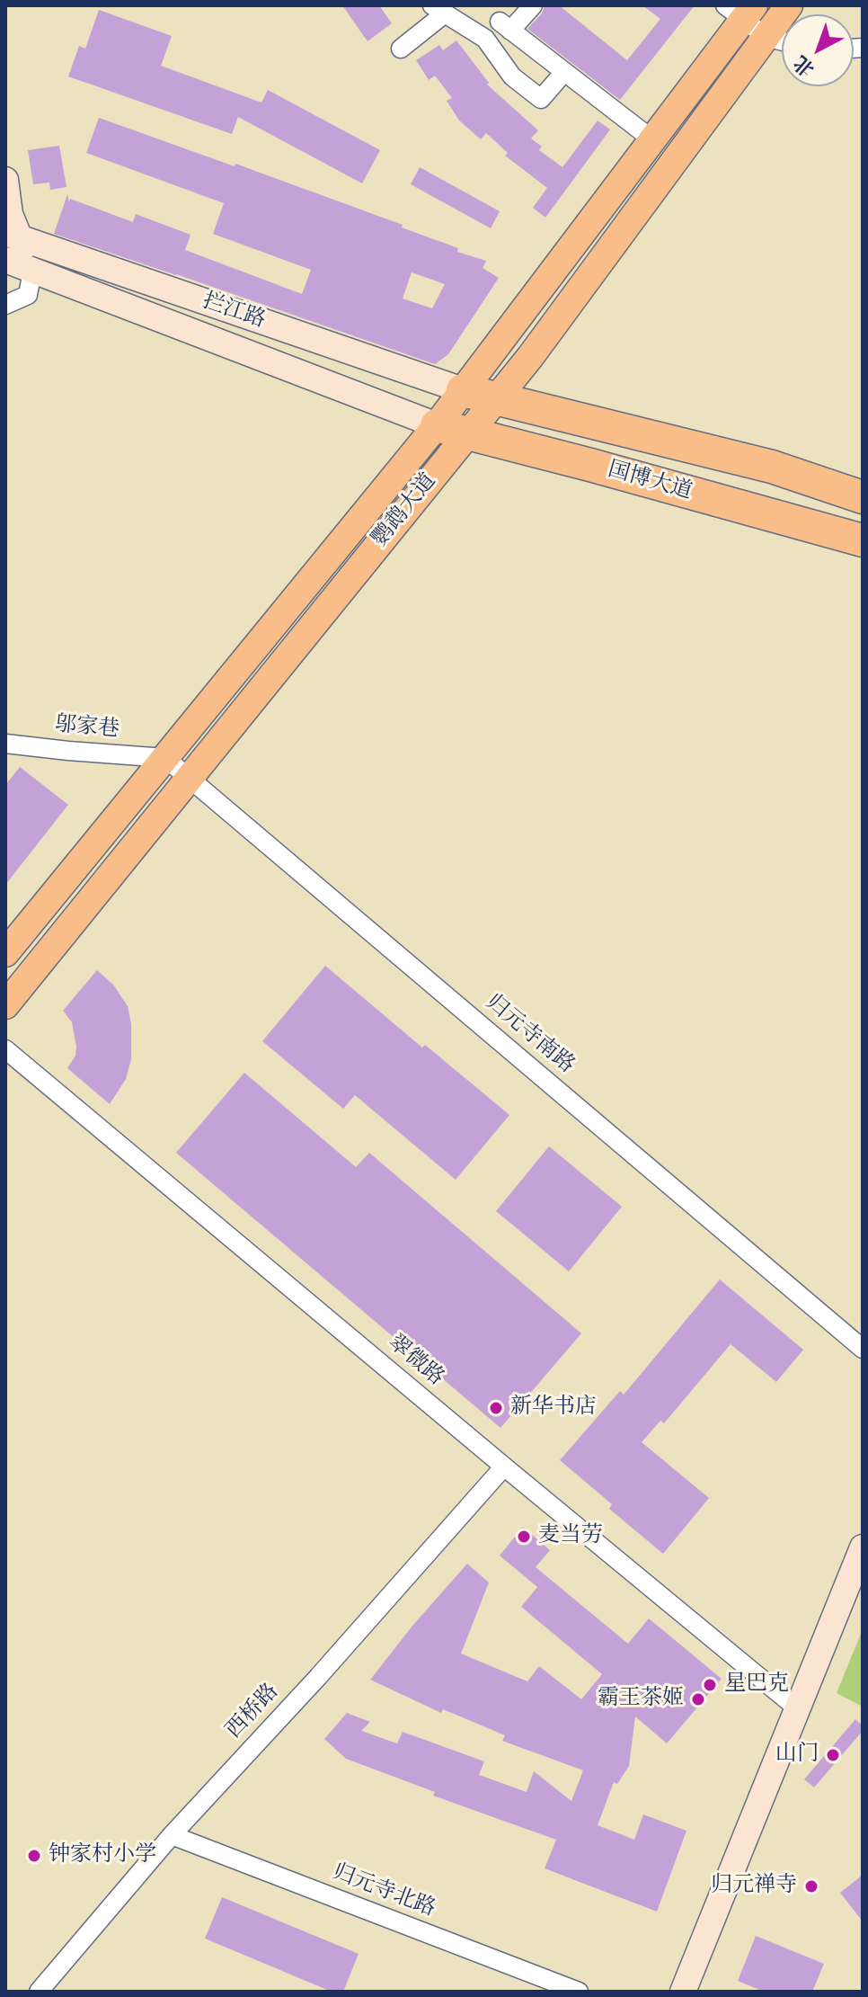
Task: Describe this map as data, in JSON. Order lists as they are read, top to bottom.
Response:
{
  "streets": {
    "highway": ["国博大道"],
    "main road": ["拦江路", "鹦鹉大道"],
    "street": [
      "邬家巷",
      "归元寺南路",
      "翠微路",
      "西桥路",
      "归元寺北路"
    ]
  },
  "crossings": [
    ["拦江路", "国博大道"],
    ["拦江路", "鹦鹉大道"],
    ["国博大道", "鹦鹉大道"],
    ["鹦鹉大道", "邬家巷"],
    ["鹦鹉大道", "归元寺南路"],
    ["邬家巷", "归元寺南路"],
    ["翠微路", "西桥路"],
    ["西桥路", "归元寺北路"]
  ],
  "places": [
    "新华书店",
    "麦当劳",
    "星巴克",
    "霸王茶姬",
    "山门",
    "钟家村小学",
    "归元禅寺"
  ],
  "north": "bottom left"
}
